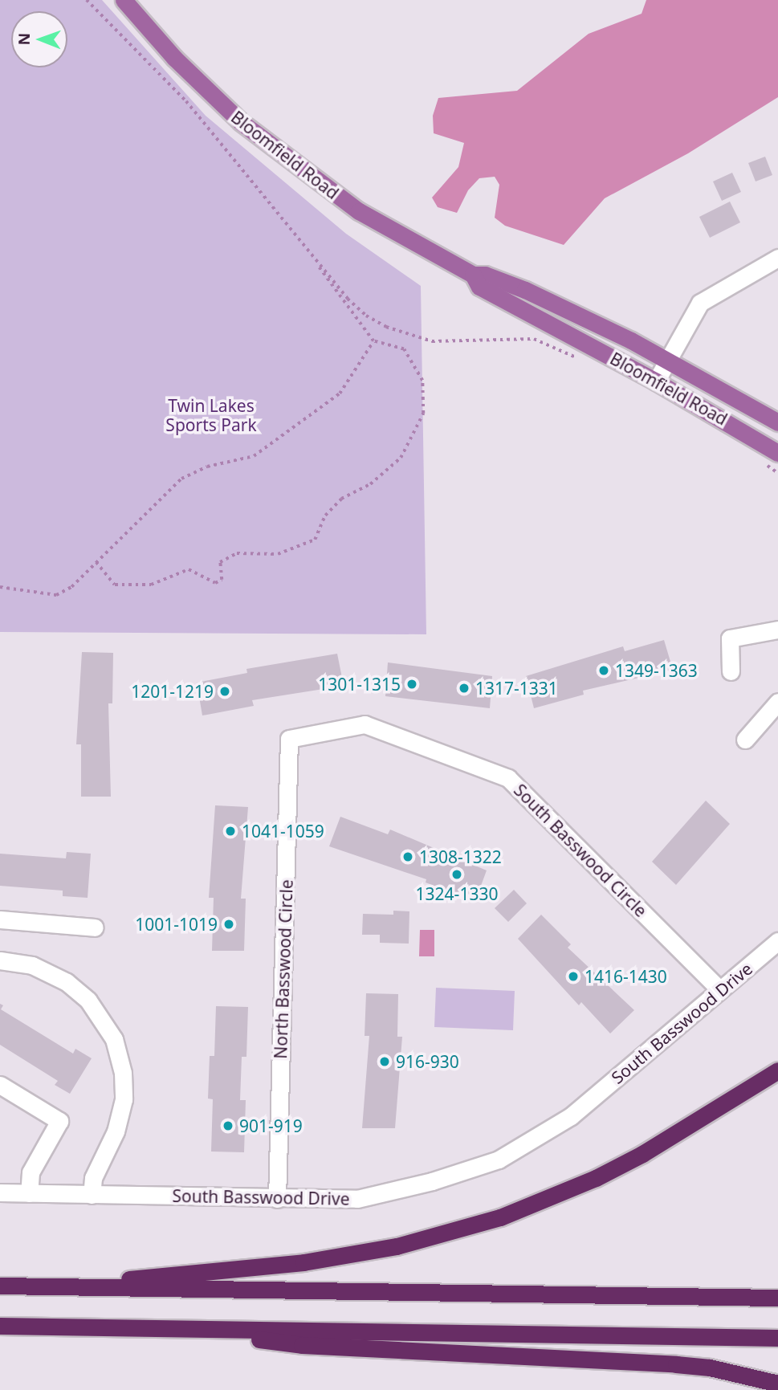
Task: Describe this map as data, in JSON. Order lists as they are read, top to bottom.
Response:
{
  "streets": {
    "main road": ["Bloomfield Road"],
    "street": ["South Basswood Circle", "North Basswood Circle", "South Basswood Drive"]
  },
  "crossings": [
    ["South Basswood Circle", "North Basswood Circle"],
    ["South Basswood Circle", "South Basswood Drive"],
    ["North Basswood Circle", "South Basswood Drive"]
  ],
  "parks": ["Twin Lakes Sports Park"],
  "places": [
    "1349-1363",
    "1301-1315",
    "1317-1331",
    "1201-1219",
    "1041-1059",
    "1308-1322",
    "1324-1330",
    "1001-1019",
    "1416-1430",
    "916-930",
    "901-919"
  ],
  "north": "left"
}
